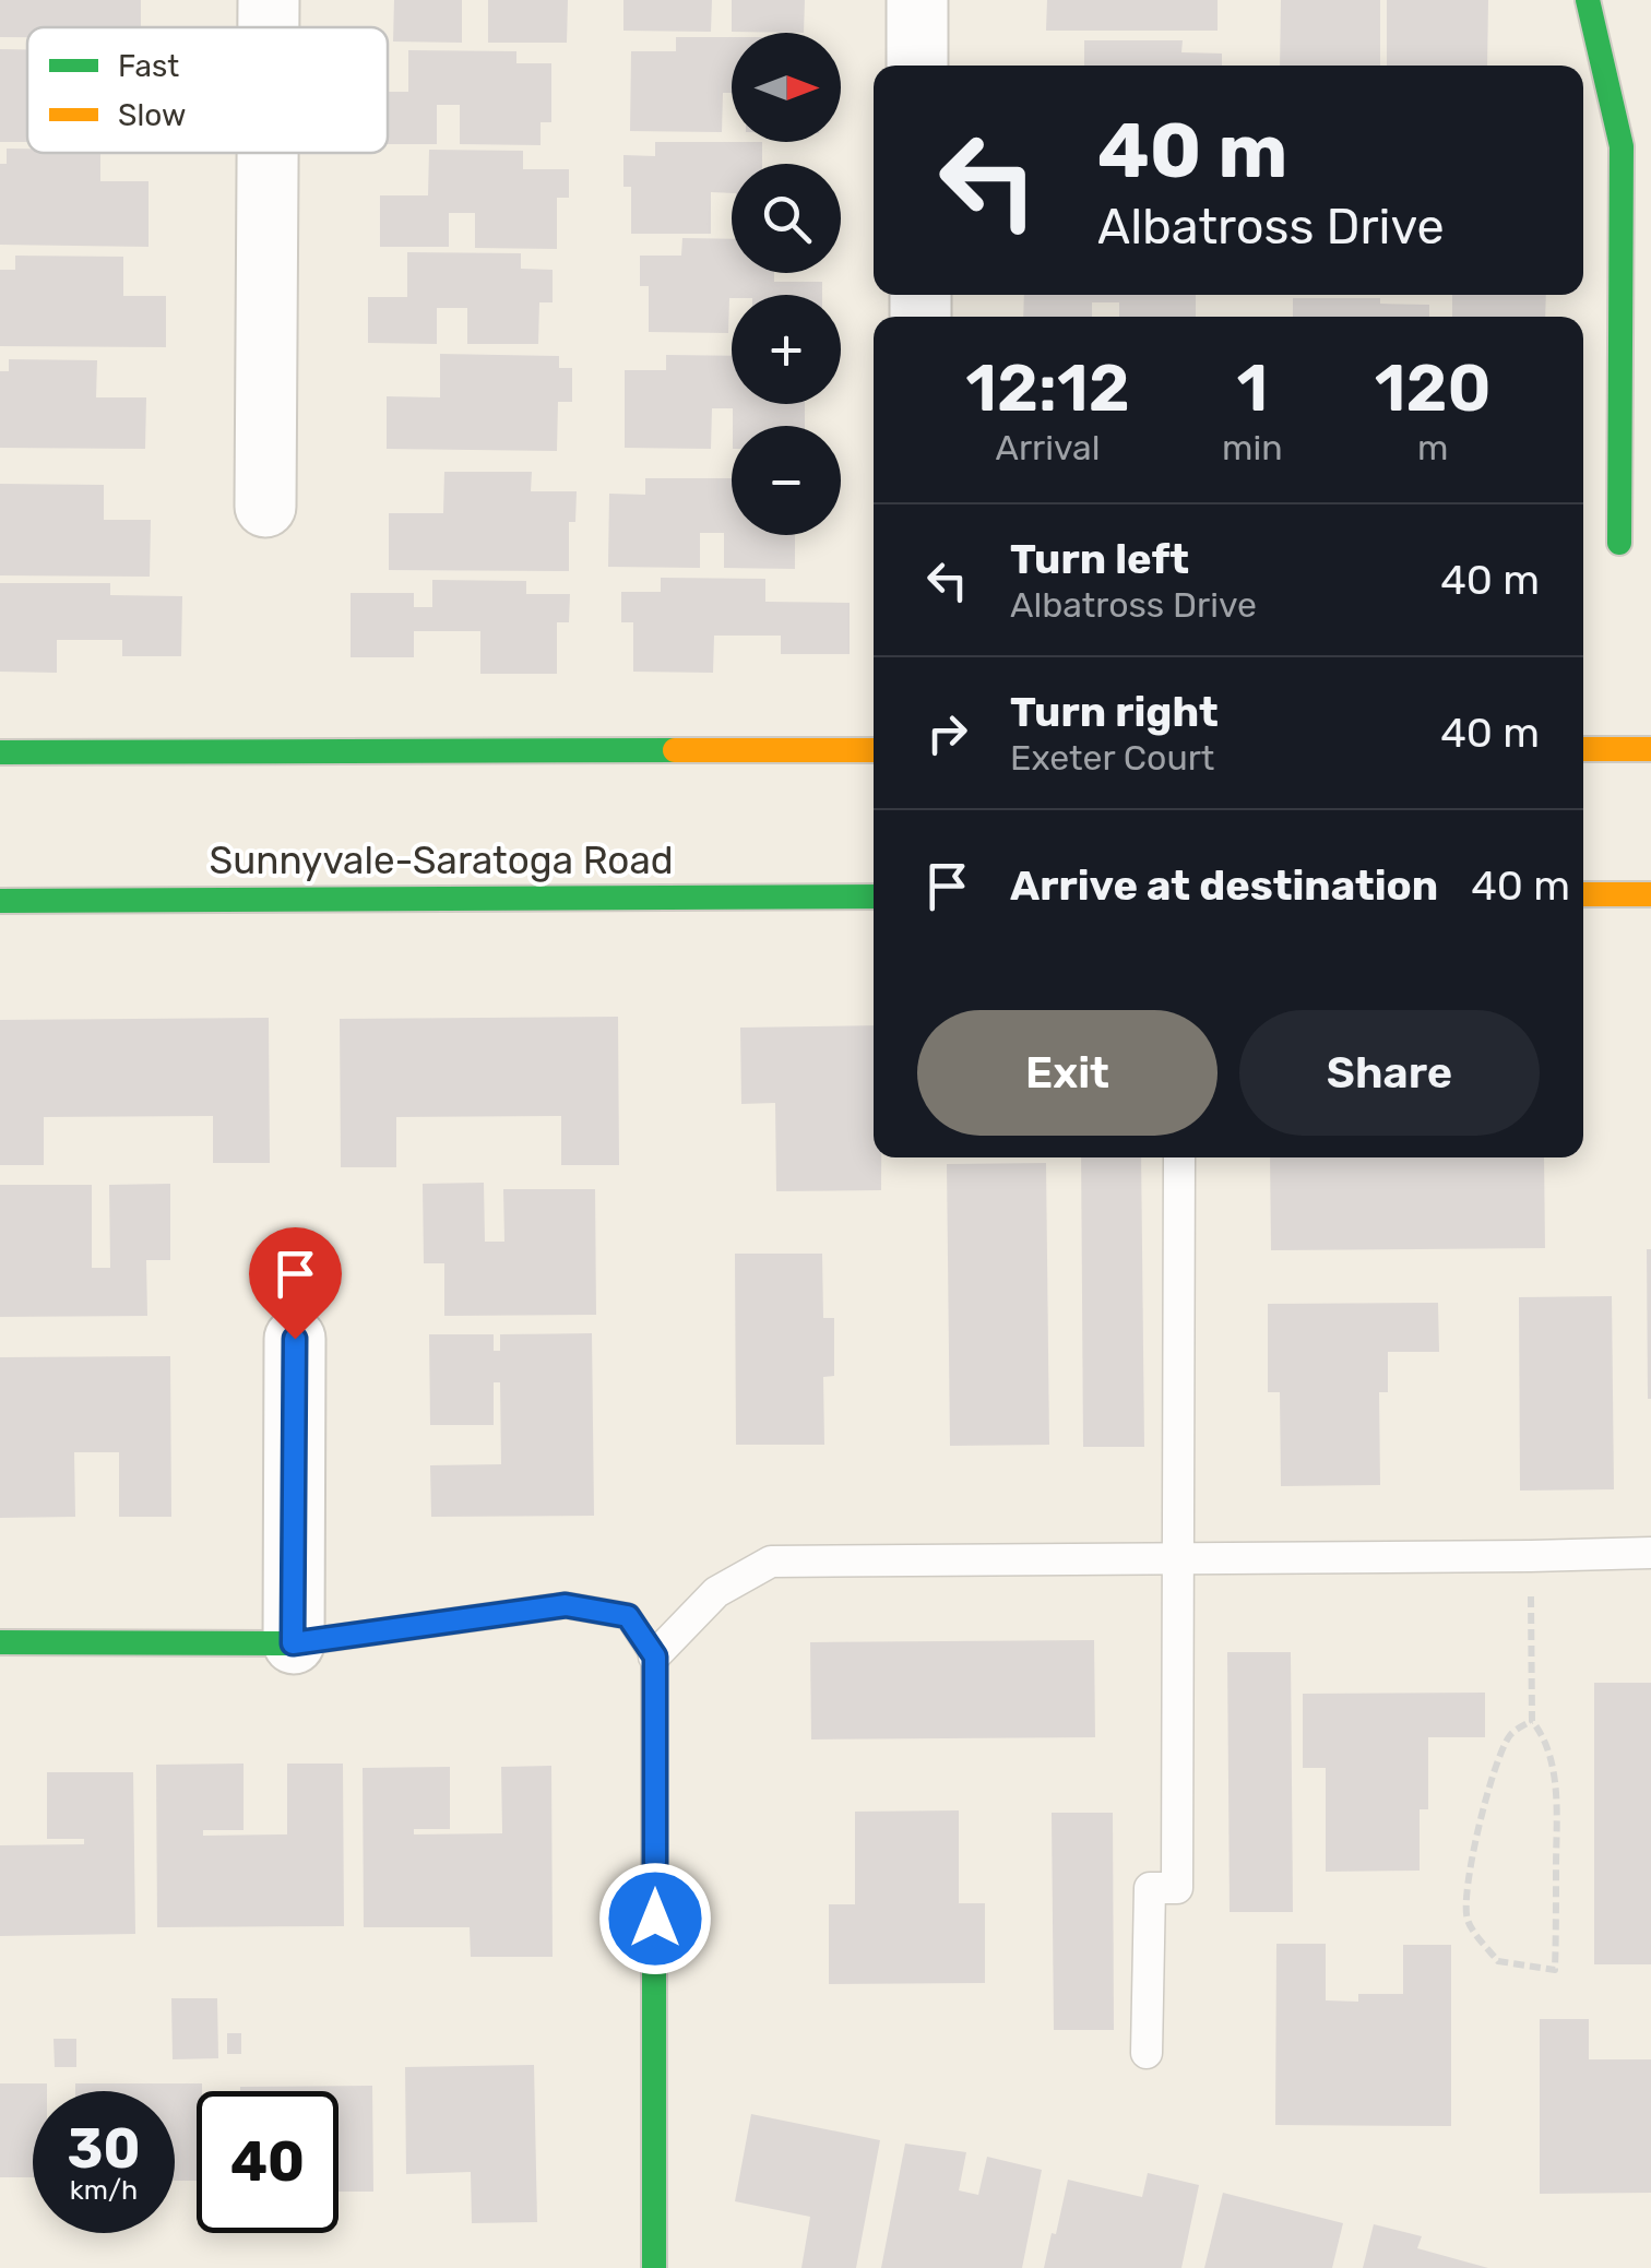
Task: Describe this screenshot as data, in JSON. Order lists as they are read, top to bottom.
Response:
{
  "streets": {
    "main road": ["Sunnyvale-Saratoga Road"]
  },
  "legend": ["Fast", "Slow"],
  "north": "right",
  "page": {
    "map_buttons": ["+", "−"],
    "turn": ["40 m", "Albatross Drive"],
    "eta": [
      "12:12",
      "Arrival",
      "1",
      "min",
      "120",
      "m"
    ],
    "list": [
      {
        "name": "Turn left",
        "note": "Albatross Drive",
        "value": "40 m"
      },
      {
        "name": "Turn right",
        "note": "Exeter Court",
        "value": "40 m"
      },
      {
        "name": "Arrive at destination",
        "value": "40 m"
      }
    ],
    "buttons": ["Exit", "Share"],
    "speed": "30 km/h",
    "limit": "40"
  }
}
